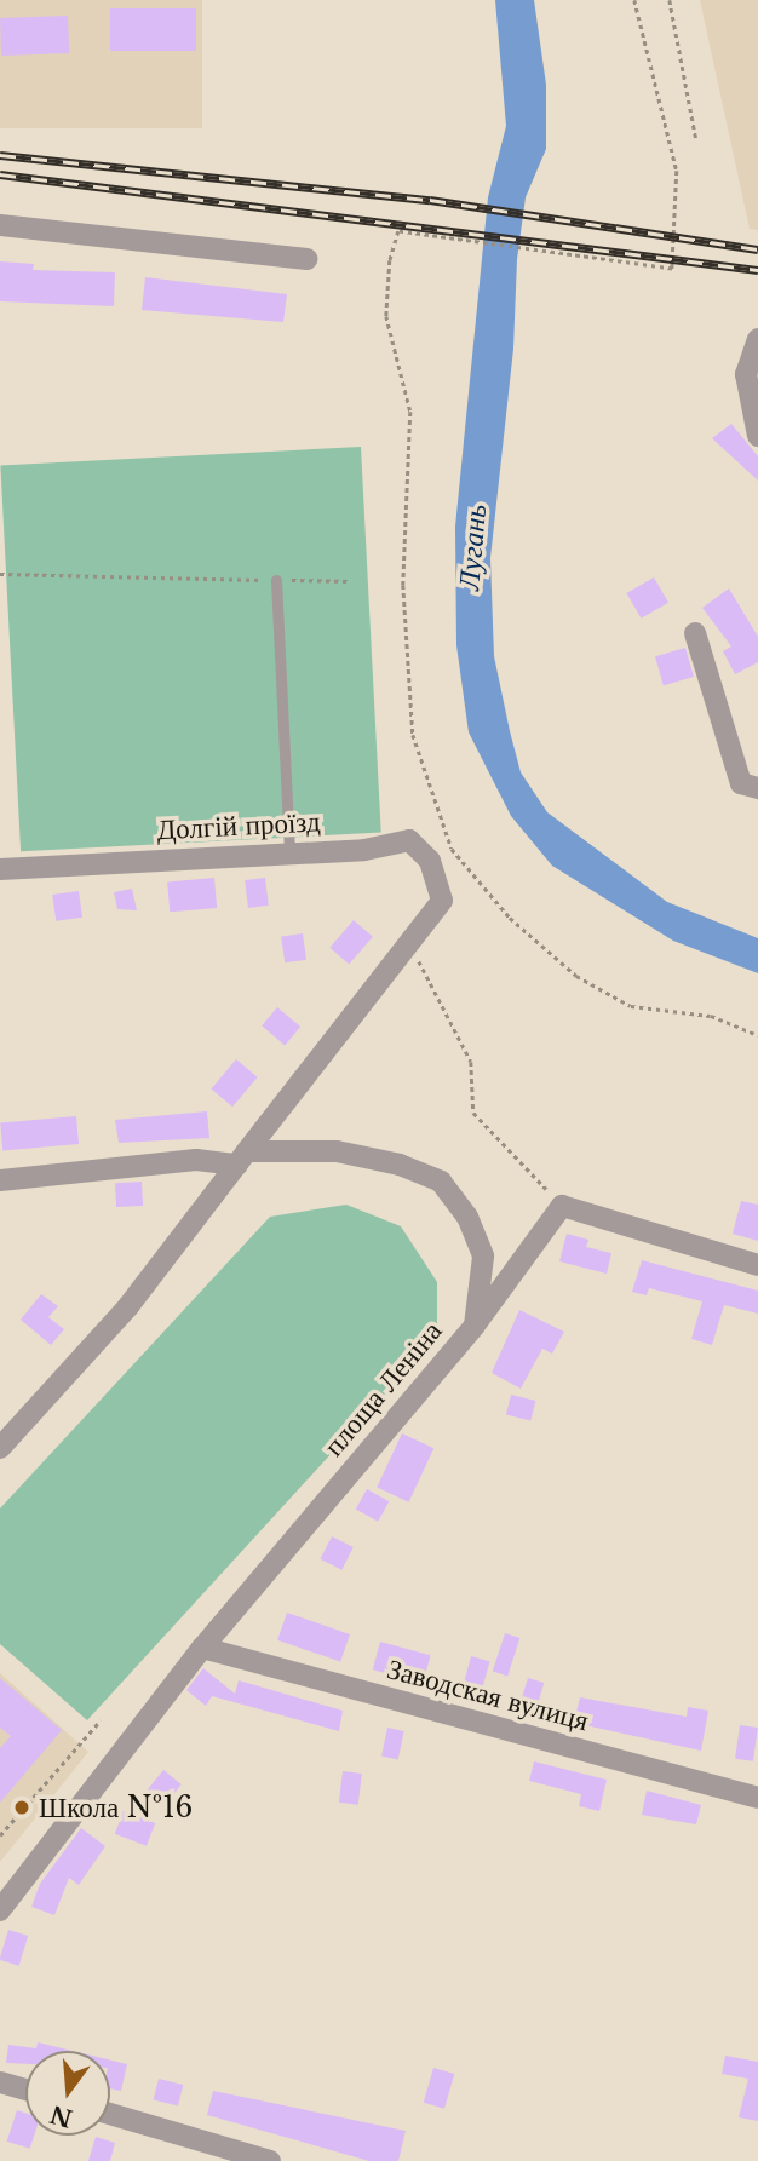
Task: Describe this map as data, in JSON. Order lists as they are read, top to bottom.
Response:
{
  "streets": {
    "street": ["Долгій проїзд", "площа Леніна", "Заводская вулиця"]
  },
  "crossings": [
    ["площа Леніна", "Заводская вулиця"]
  ],
  "water": ["Лугань"],
  "places": ["Школа №16"],
  "north": "bottom"
}
